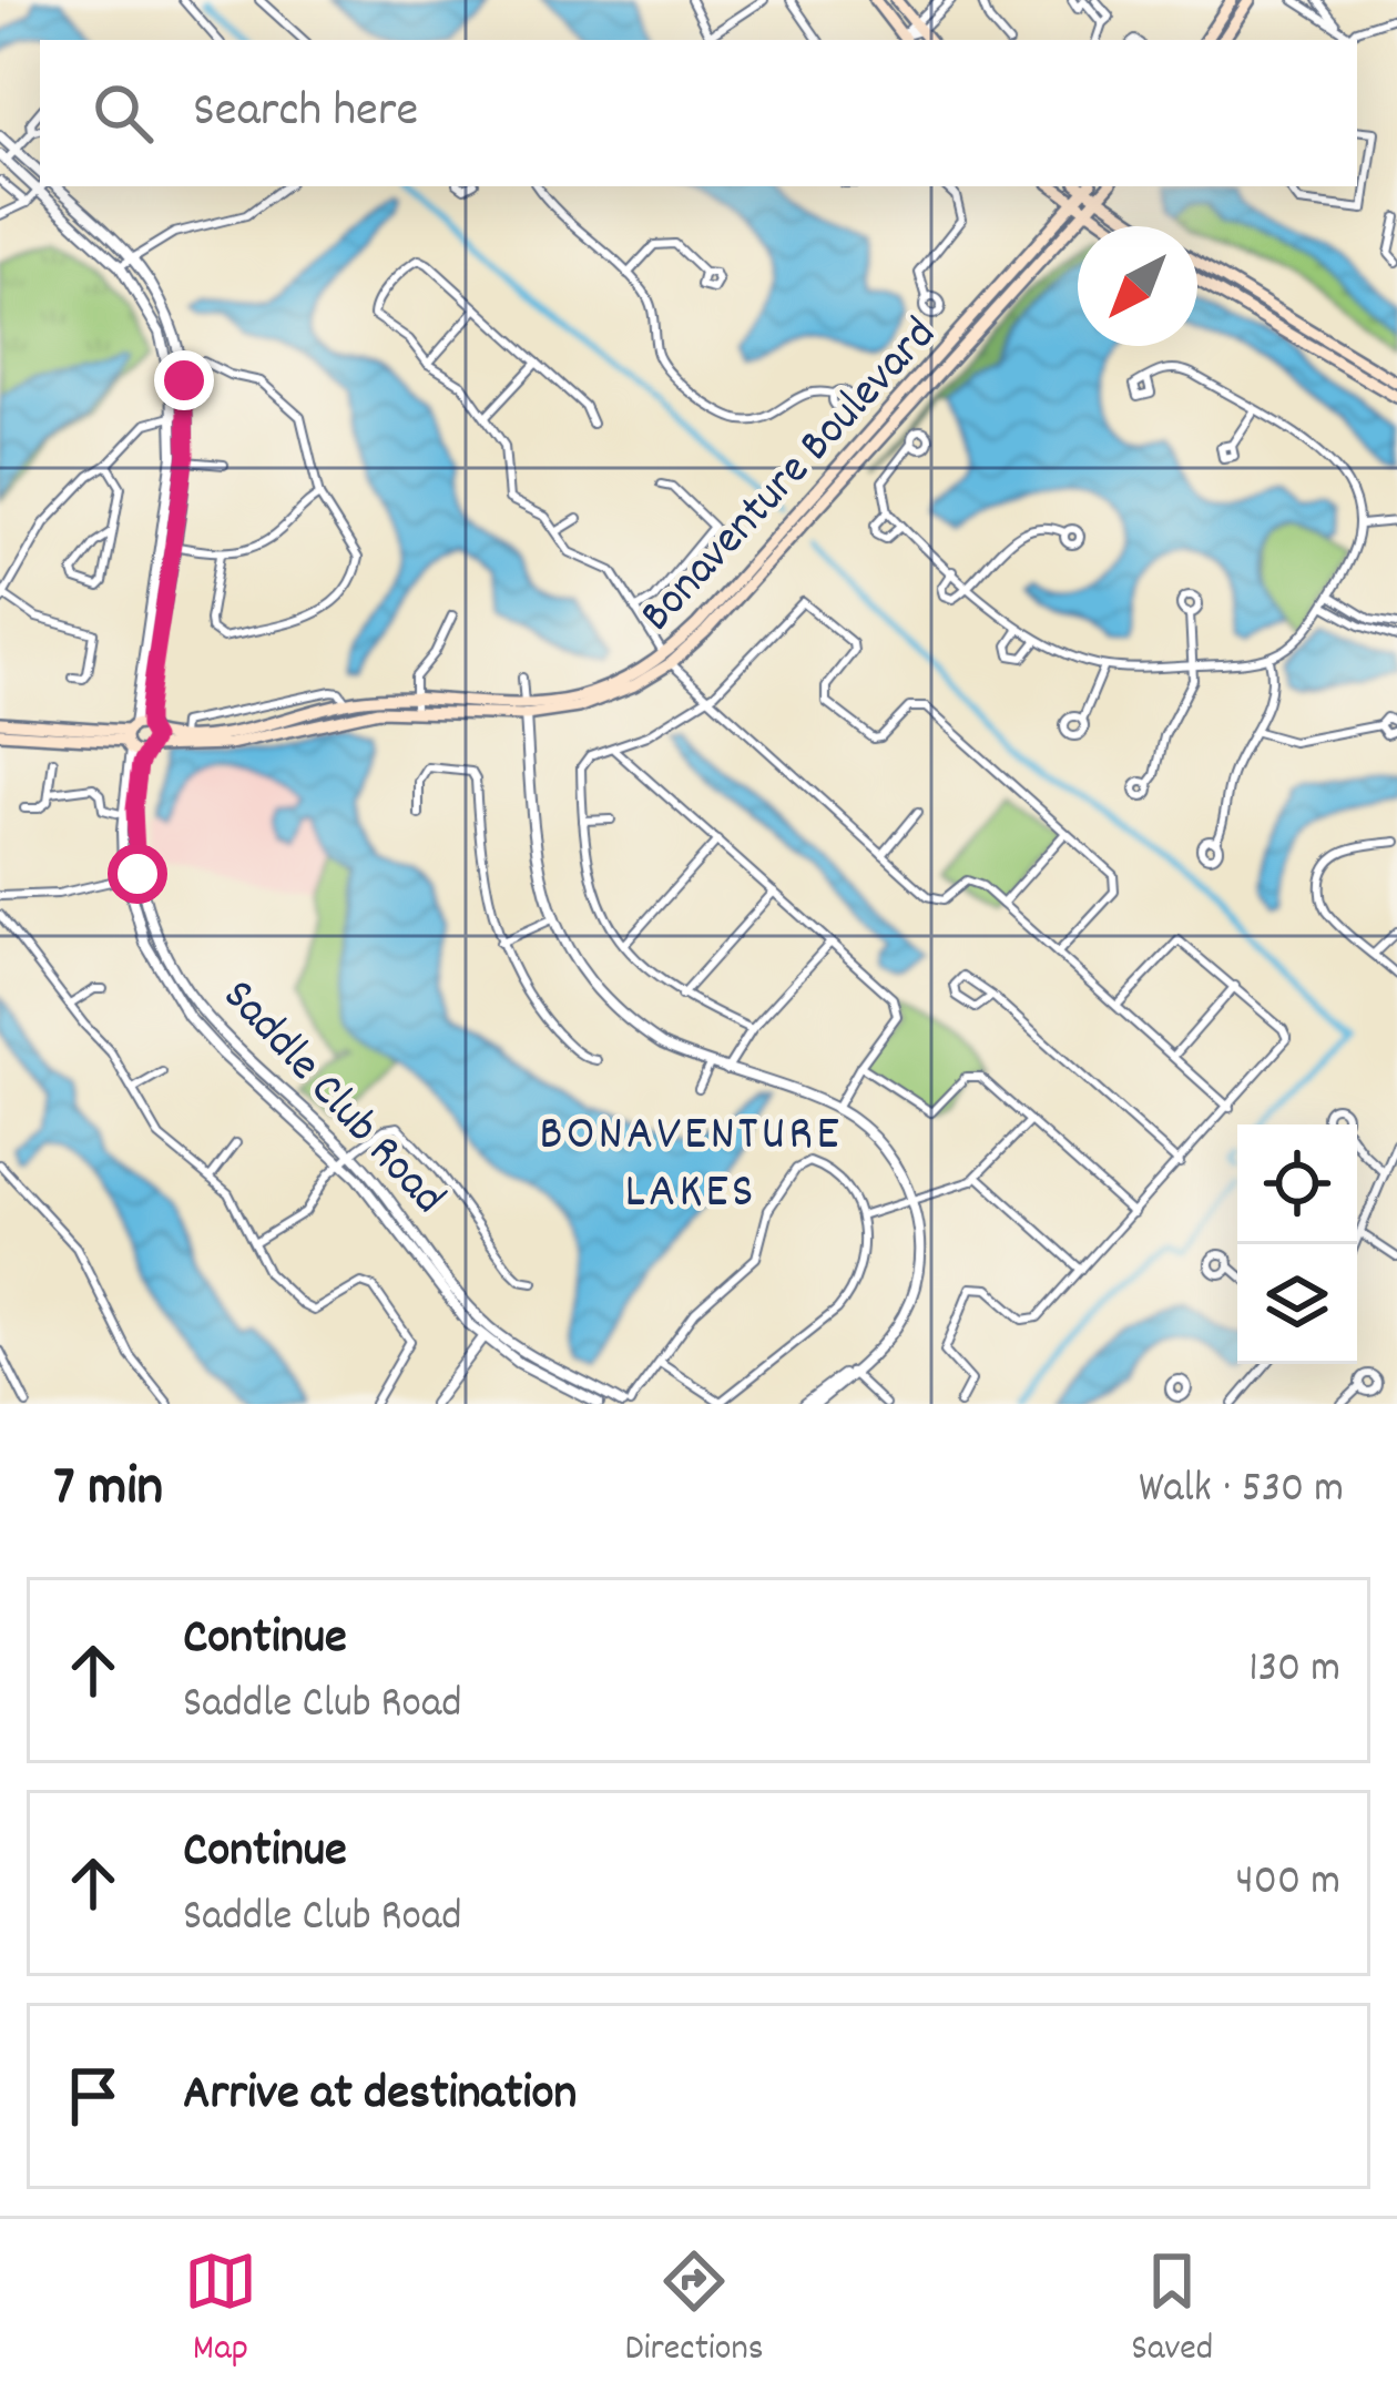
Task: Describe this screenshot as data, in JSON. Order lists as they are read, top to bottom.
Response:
{
  "streets": {
    "main road": ["Bonaventure Boulevard"],
    "street": ["Saddle Club Road"]
  },
  "crossings": [
    ["Bonaventure Boulevard", "Saddle Club Road"]
  ],
  "districts": ["BONAVENTURE LAKES"],
  "north": "bottom left",
  "page": {
    "search": "Search here",
    "heading": ["7 min", "Walk · 530 m"],
    "list": [
      ["Continue", "Saddle Club Road", "130 m"],
      ["Continue", "Saddle Club Road", "400 m"],
      "Arrive at destination"
    ],
    "nav": ["Map", "Directions", "Saved"]
  }
}
